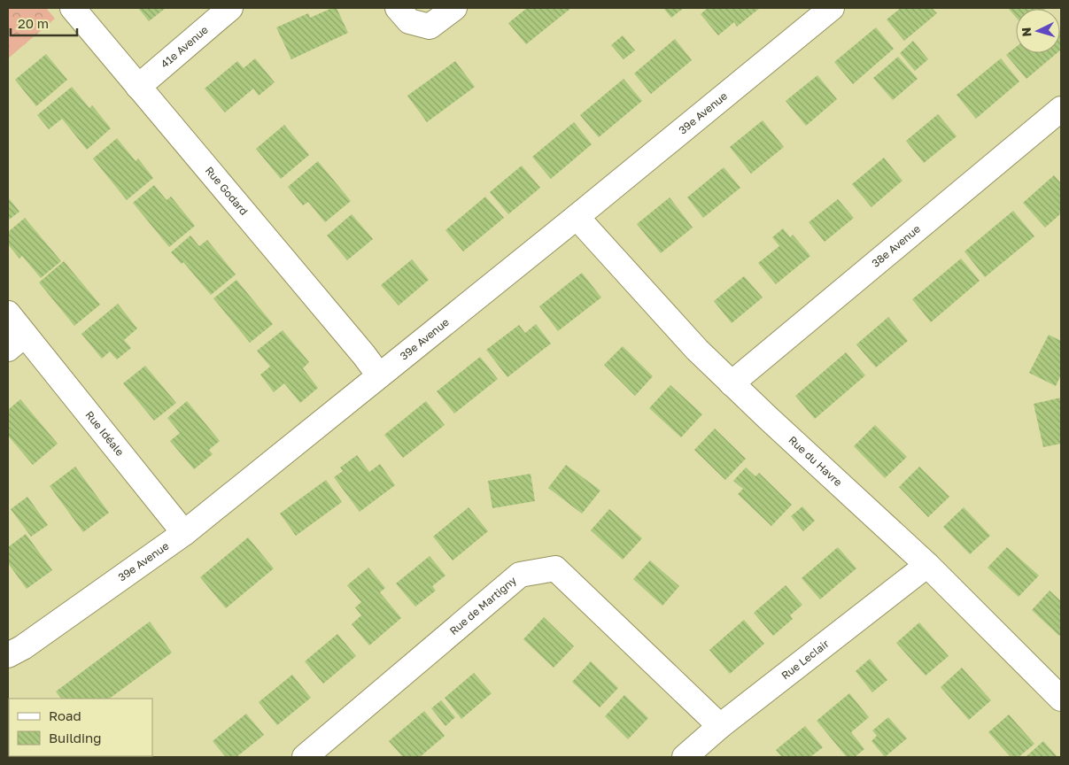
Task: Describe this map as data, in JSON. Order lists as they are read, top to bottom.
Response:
{
  "streets": {
    "street": [
      "41e Avenue",
      "39e Avenue",
      "Rue Godard",
      "38e Avenue",
      "Rue Idéale",
      "Rue du Havre",
      "Rue de Martigny",
      "Rue Leclair"
    ]
  },
  "crossings": [
    ["41e Avenue", "Rue Godard"],
    ["39e Avenue", "Rue Godard"],
    ["39e Avenue", "Rue Idéale"],
    ["39e Avenue", "Rue du Havre"],
    ["38e Avenue", "Rue du Havre"],
    ["Rue du Havre", "Rue Leclair"],
    ["Rue de Martigny", "Rue Leclair"]
  ],
  "legend": ["Road", "Building"],
  "scale_bar": "20 m",
  "north": "left"
}
